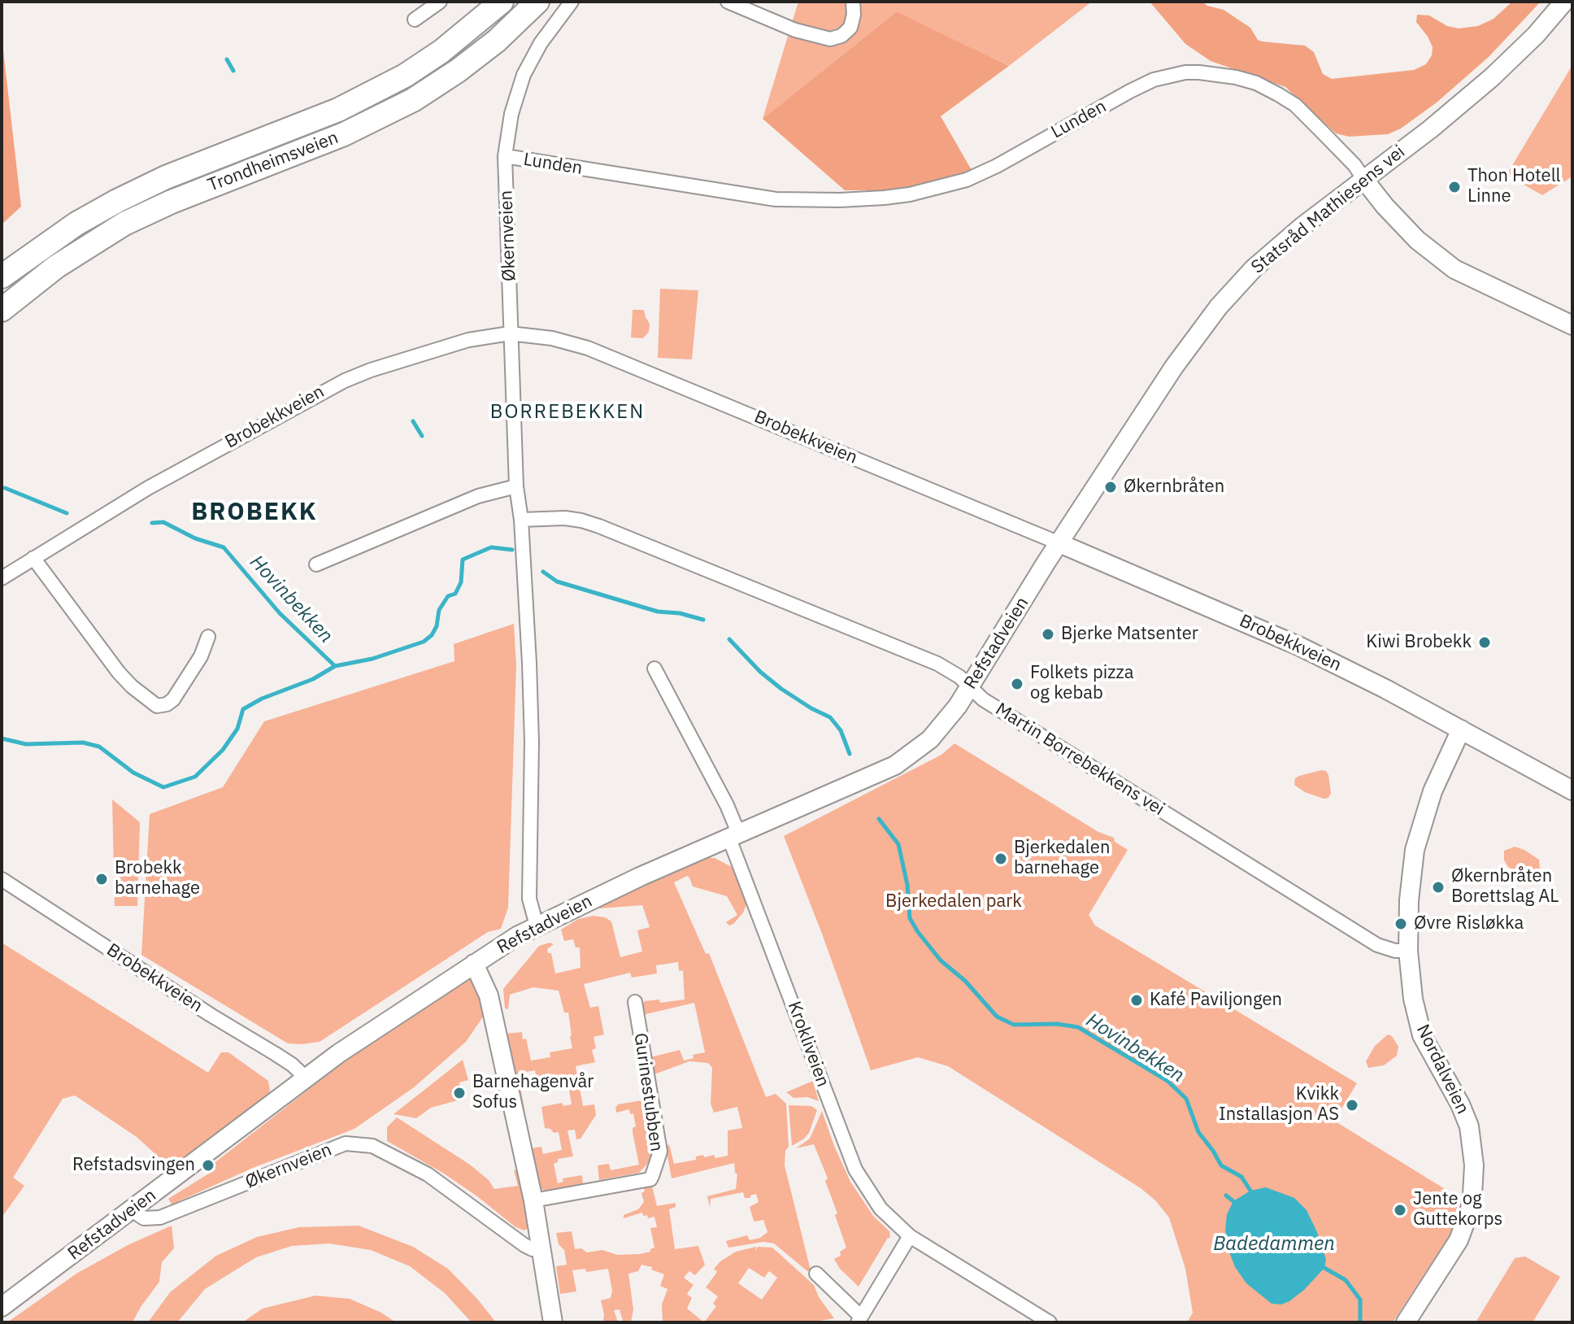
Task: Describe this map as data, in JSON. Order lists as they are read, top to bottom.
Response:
{
  "streets": {
    "highway": ["Trondheimsveien"],
    "street": [
      "Lunden",
      "Statsråd Mathiesens vei",
      "Økernveien",
      "Brobekkveien",
      "Refstadveien",
      "Martin Borrebekkens vei",
      "Krokliveien",
      "Nordalveien",
      "Gurinestubben"
    ]
  },
  "crossings": [
    ["Lunden", "Statsråd Mathiesens vei"],
    ["Lunden", "Økernveien"],
    ["Statsråd Mathiesens vei", "Brobekkveien"],
    ["Statsråd Mathiesens vei", "Refstadveien"],
    ["Økernveien", "Brobekkveien"],
    ["Økernveien", "Refstadveien"],
    ["Økernveien", "Martin Borrebekkens vei"],
    ["Brobekkveien", "Refstadveien"],
    ["Brobekkveien", "Nordalveien"],
    ["Refstadveien", "Martin Borrebekkens vei"],
    ["Refstadveien", "Krokliveien"],
    ["Martin Borrebekkens vei", "Nordalveien"]
  ],
  "districts": ["BORREBEKKEN", "BROBEKK"],
  "water": ["Hovinbekken", "Badedammen"],
  "parks": ["Bjerkedalen park"],
  "places": [
    "Thon Hotell Linne",
    "Økernbråten",
    "Bjerke Matsenter",
    "Kiwi Brobekk",
    "Folkets pizza og kebab",
    "Bjerkedalen barnehage",
    "Brobekk barnehage",
    "Økernbråten Borettslag AL",
    "Øvre Risløkka",
    "Kafé Paviljongen",
    "Barnehagenvår Sofus",
    "Kvikk Installasjon AS",
    "Refstadsvingen",
    "Jente og Guttekorps"
  ]
}
